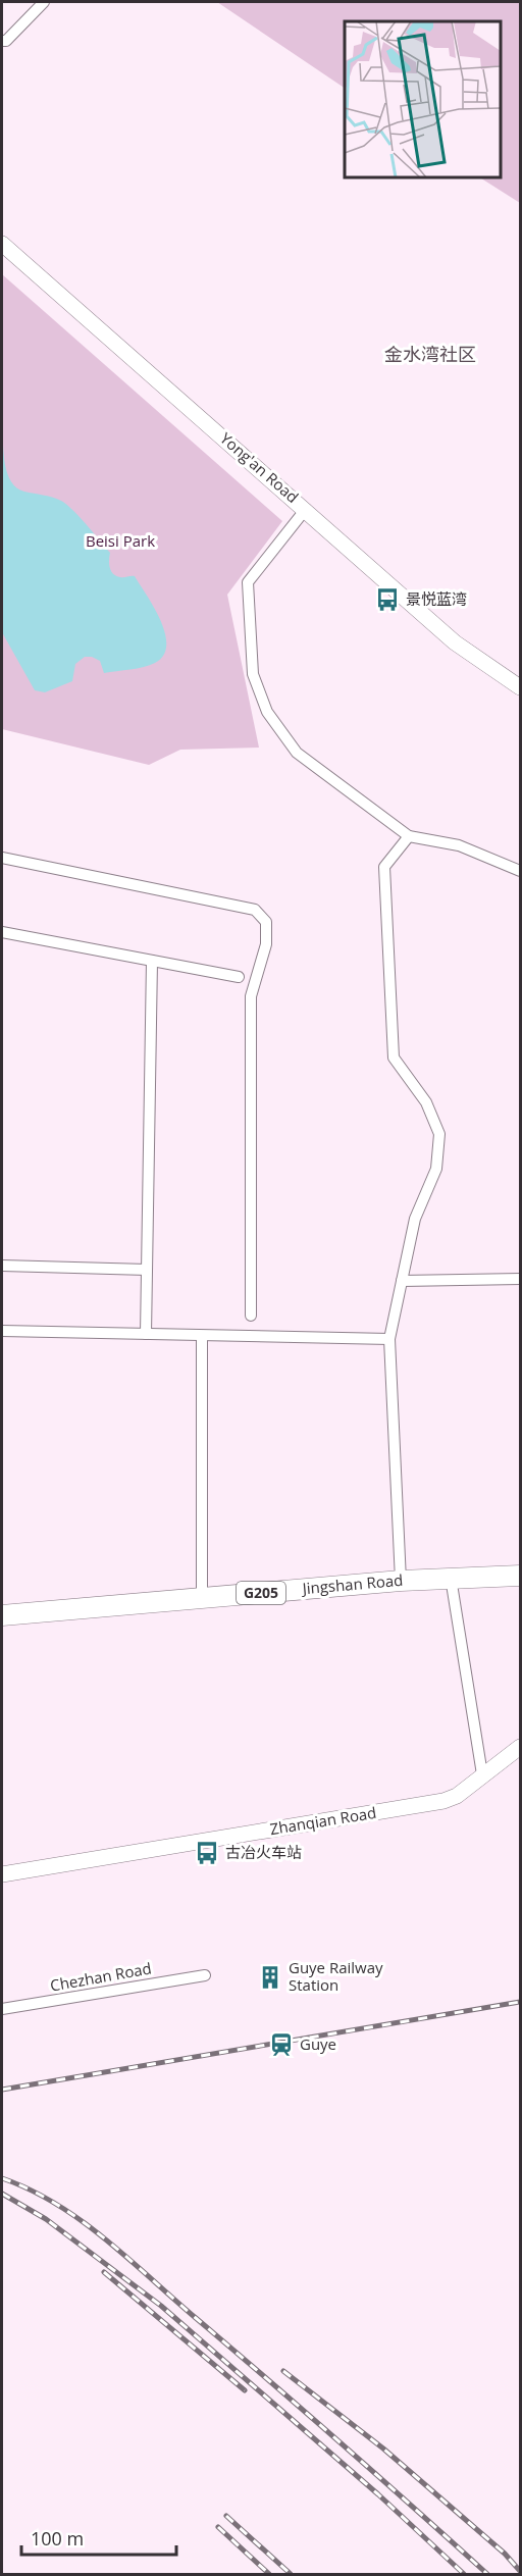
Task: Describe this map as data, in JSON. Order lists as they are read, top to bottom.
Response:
{
  "streets": {
    "highway": ["Jingshan Road", "G205"],
    "main road": ["Yong'an Road", "Zhanqian Road"],
    "street": ["Chezhan Road"]
  },
  "districts": ["金水湾社区"],
  "parks": ["Beisi Park"],
  "places": {
    "bus stop": ["景悦蓝湾", "古冶火车站"],
    "building": ["Guye Railway Station"],
    "station": ["Guye"]
  },
  "scale_bar": "100 m"
}
